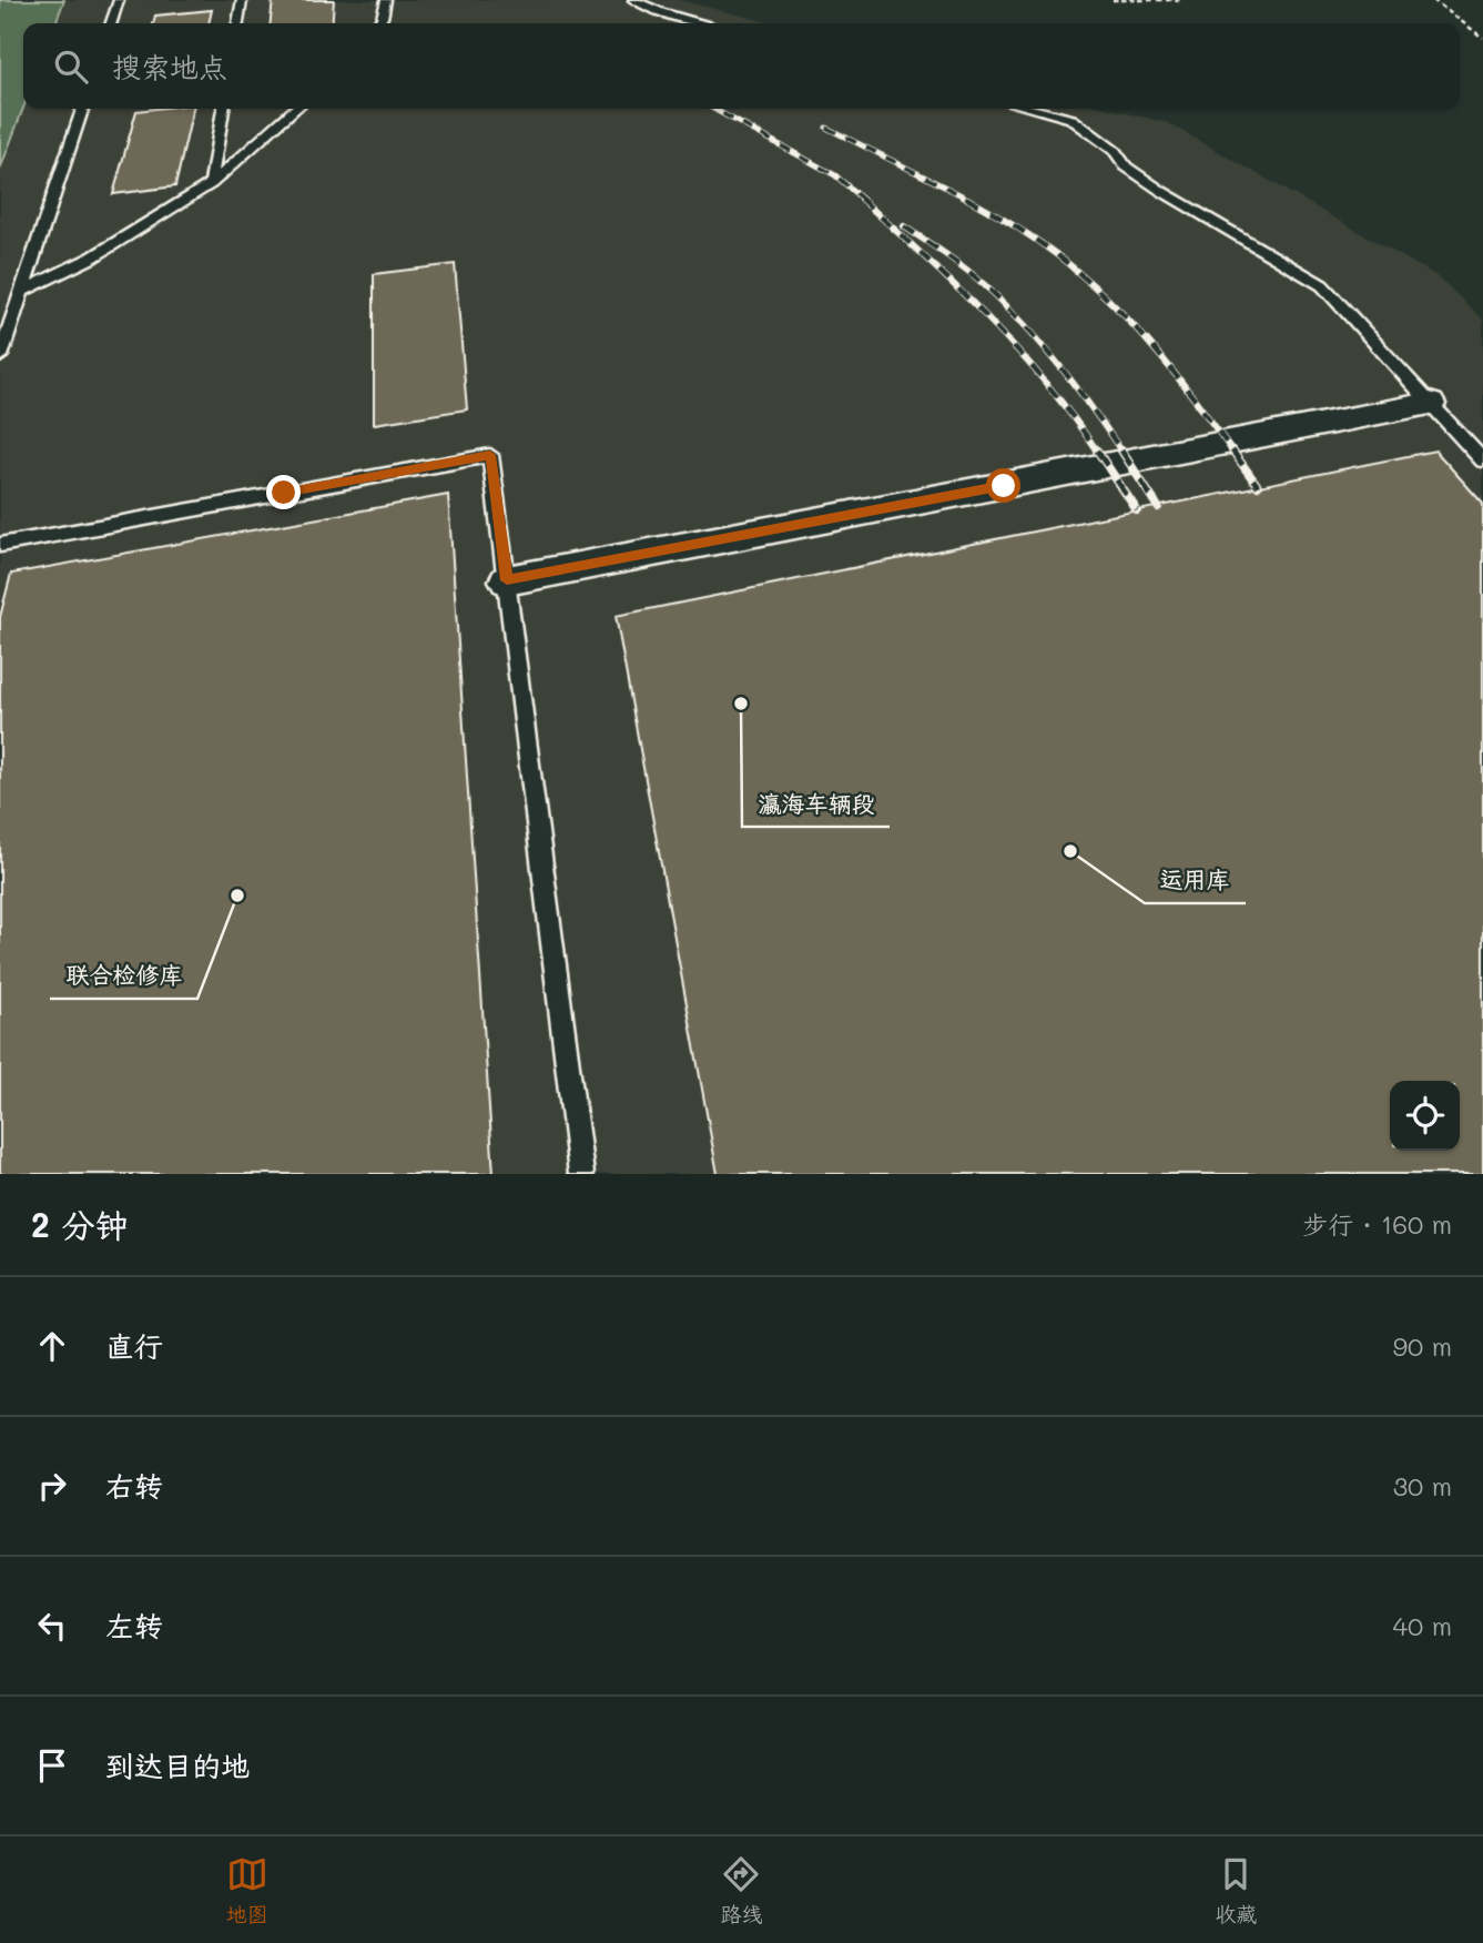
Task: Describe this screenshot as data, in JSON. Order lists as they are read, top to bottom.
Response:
{
  "places": ["瀛海车辆段", "运用库", "联合检修库"],
  "page": {
    "search": "搜索地点",
    "heading": ["2 分钟", "步行 · 160 m"],
    "list": [
      ["直行", "90 m"],
      ["右转", "30 m"],
      ["左转", "40 m"],
      "到达目的地"
    ],
    "nav": ["地图", "路线", "收藏"]
  }
}
